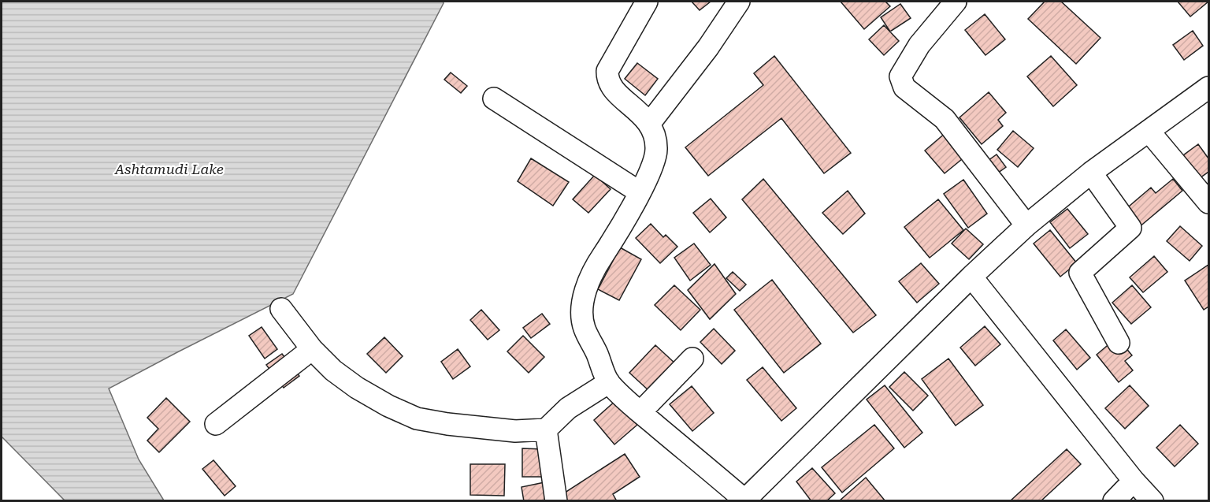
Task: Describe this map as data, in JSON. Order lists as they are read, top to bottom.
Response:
{
  "water": ["Ashtamudi Lake"]
}
